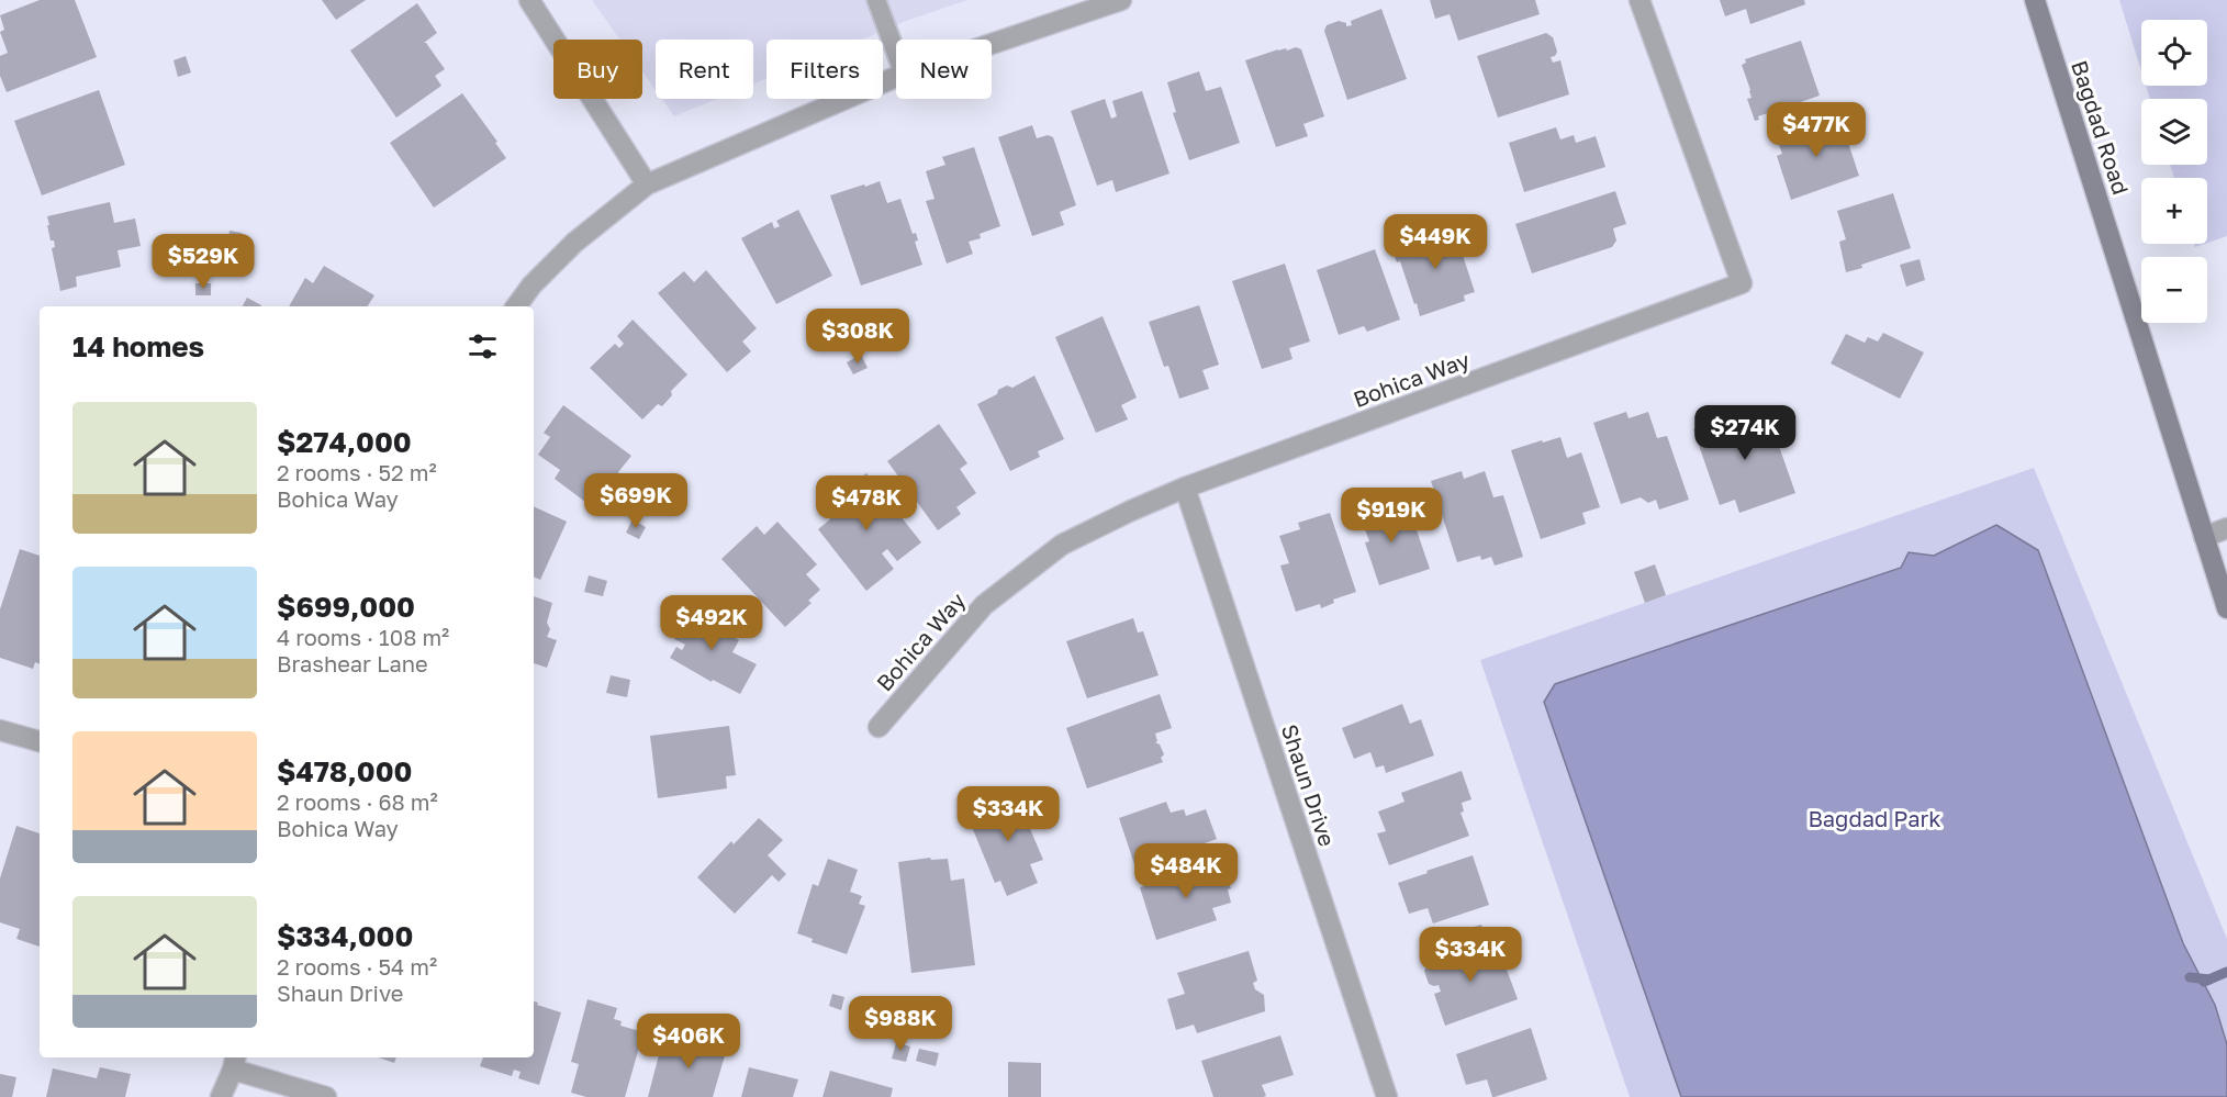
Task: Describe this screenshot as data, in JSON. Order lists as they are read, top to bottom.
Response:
{
  "streets": {
    "main road": ["Bagdad Road"],
    "street": ["Bohica Way", "Shaun Drive"]
  },
  "crossings": [
    ["Bohica Way", "Shaun Drive"]
  ],
  "parks": ["Bagdad Park"],
  "page": {
    "map_buttons": ["+", "−"],
    "chip": [
      "Buy",
      "Rent",
      "Filters",
      "New"
    ],
    "price": [
      "$477K",
      "$449K",
      "$529K",
      "$308K",
      "$274K",
      "$699K",
      "$478K",
      "$919K",
      "$492K",
      "$334K",
      "$484K",
      "$334K",
      "$988K",
      "$406K"
    ],
    "heading": "14 homes",
    "list": [
      {
        "name": "$274,000",
        "note": "2 rooms · 52 m² · Bohica Way"
      },
      {
        "name": "$699,000",
        "note": "4 rooms · 108 m² · Brashear Lane"
      },
      {
        "name": "$478,000",
        "note": "2 rooms · 68 m² · Bohica Way"
      },
      {
        "name": "$334,000",
        "note": "2 rooms · 54 m² · Shaun Drive"
      }
    ]
  }
}
